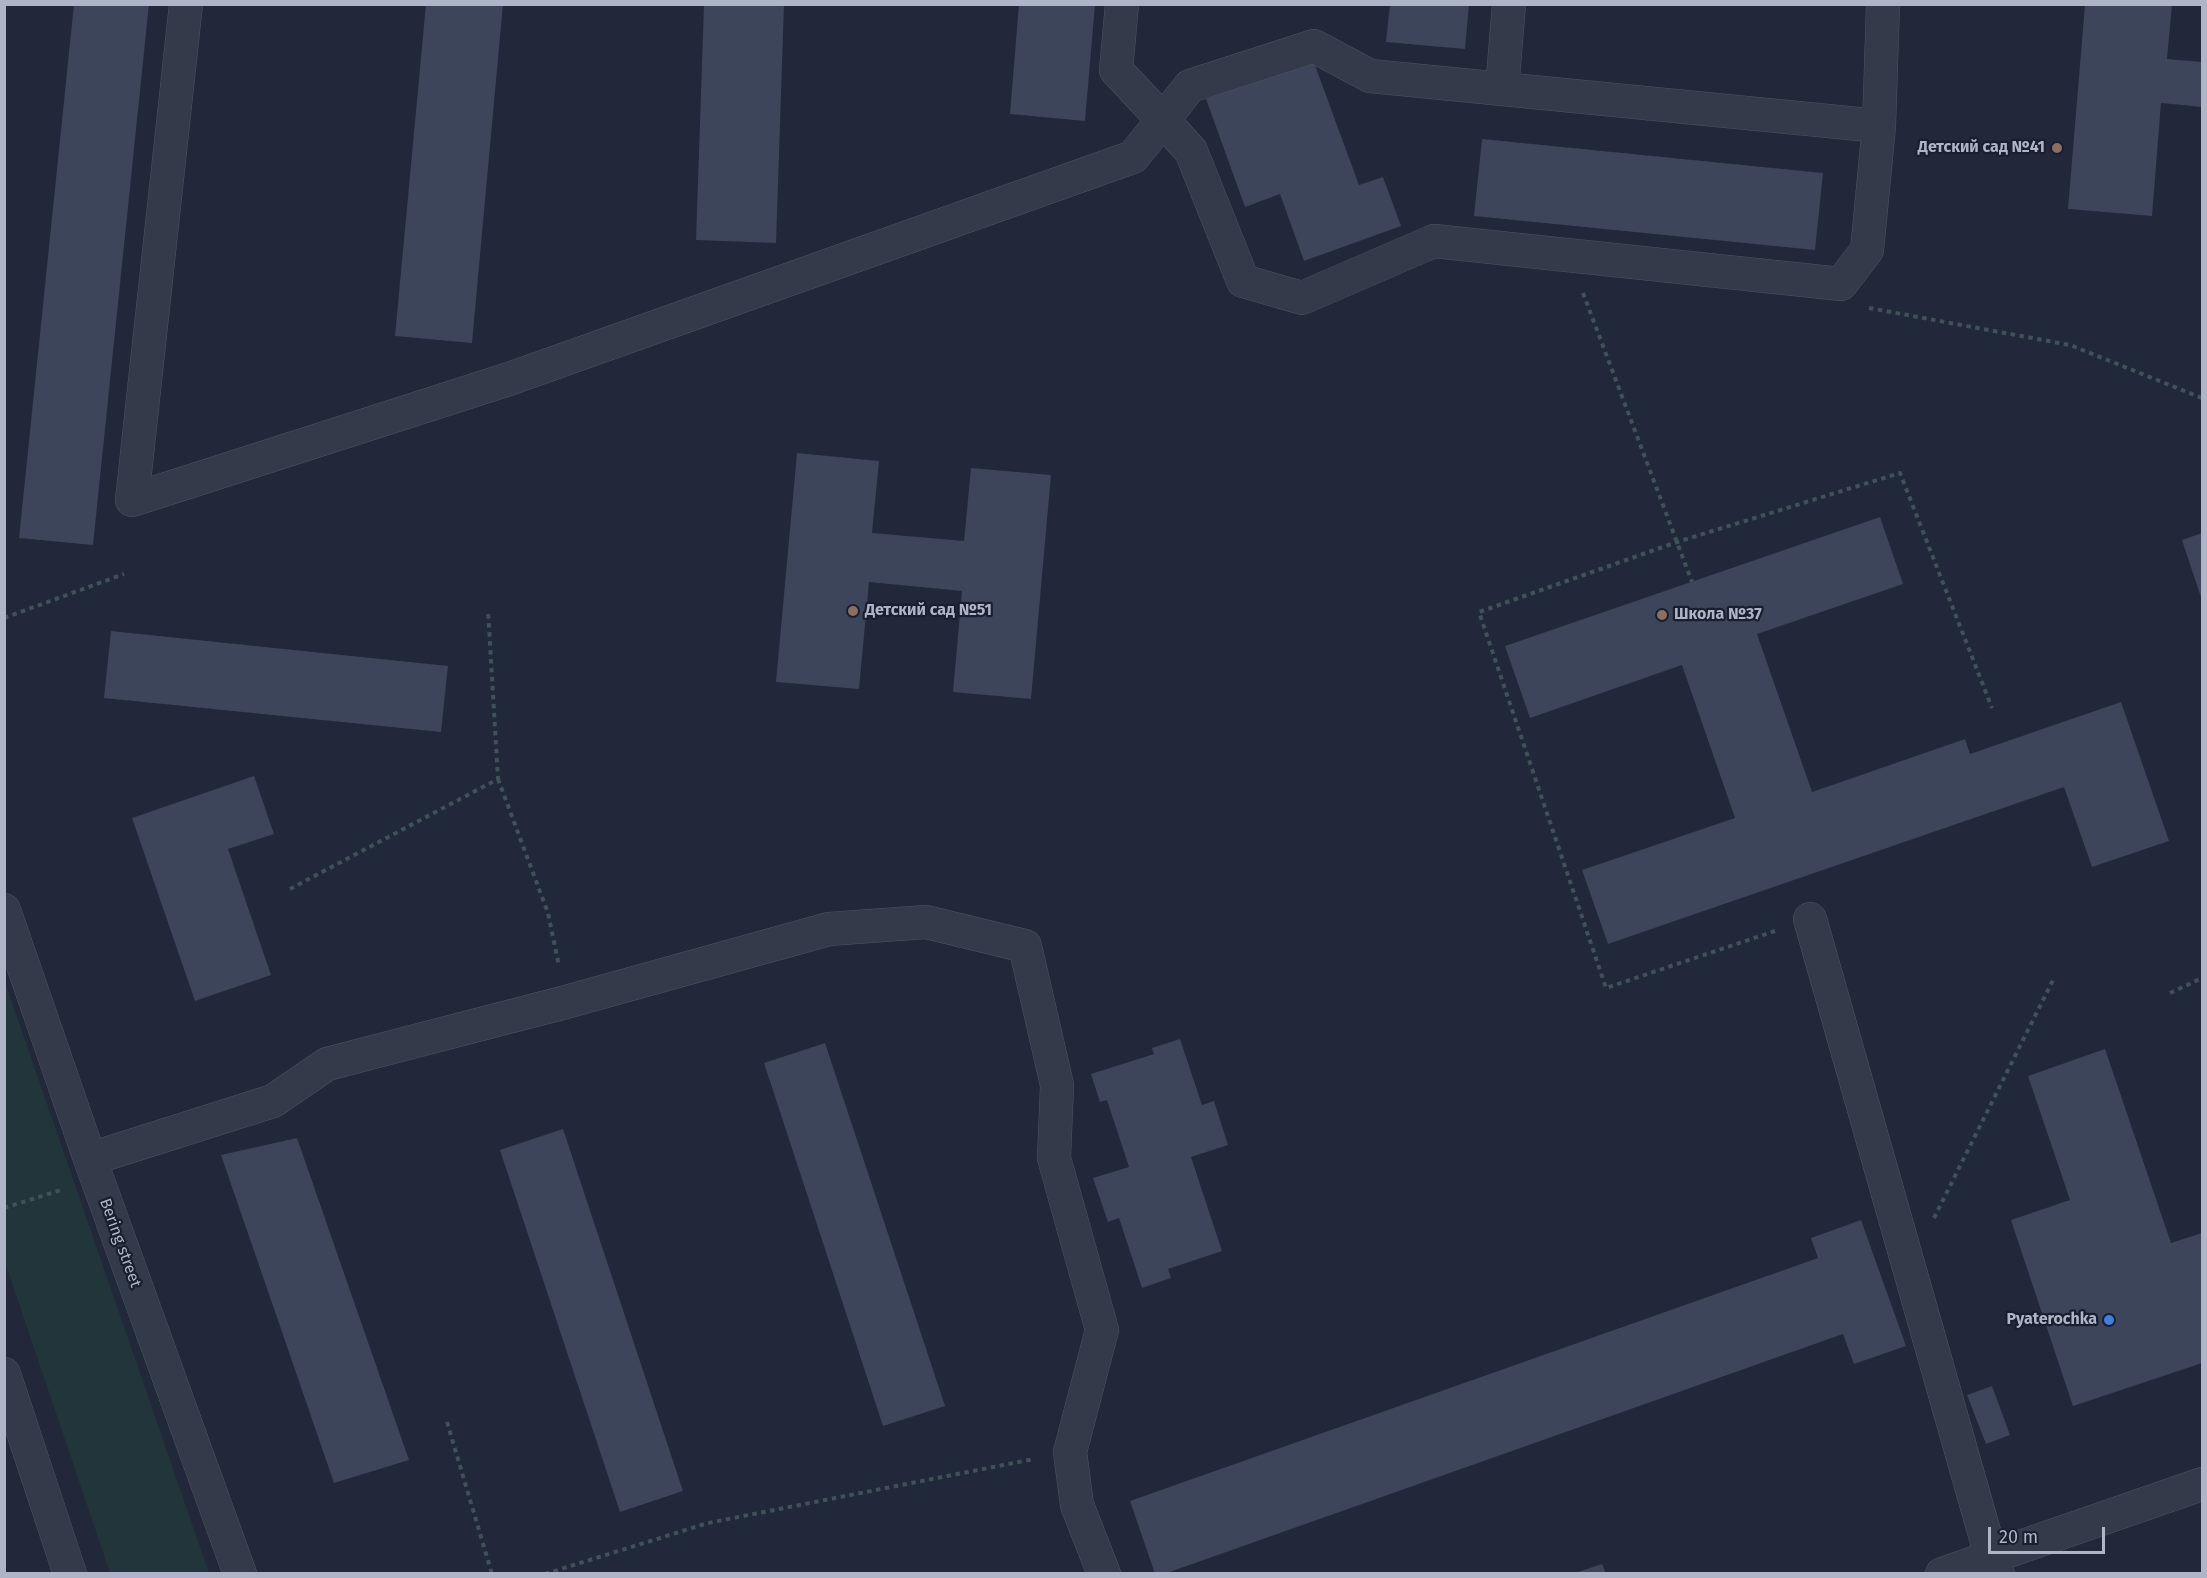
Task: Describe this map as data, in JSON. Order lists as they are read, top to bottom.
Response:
{
  "streets": {
    "street": ["Bering street"]
  },
  "places": [
    "Детский сад №41",
    "Детский сад №51",
    "Школа №37",
    "Pyaterochka"
  ],
  "scale_bar": "20 m"
}
